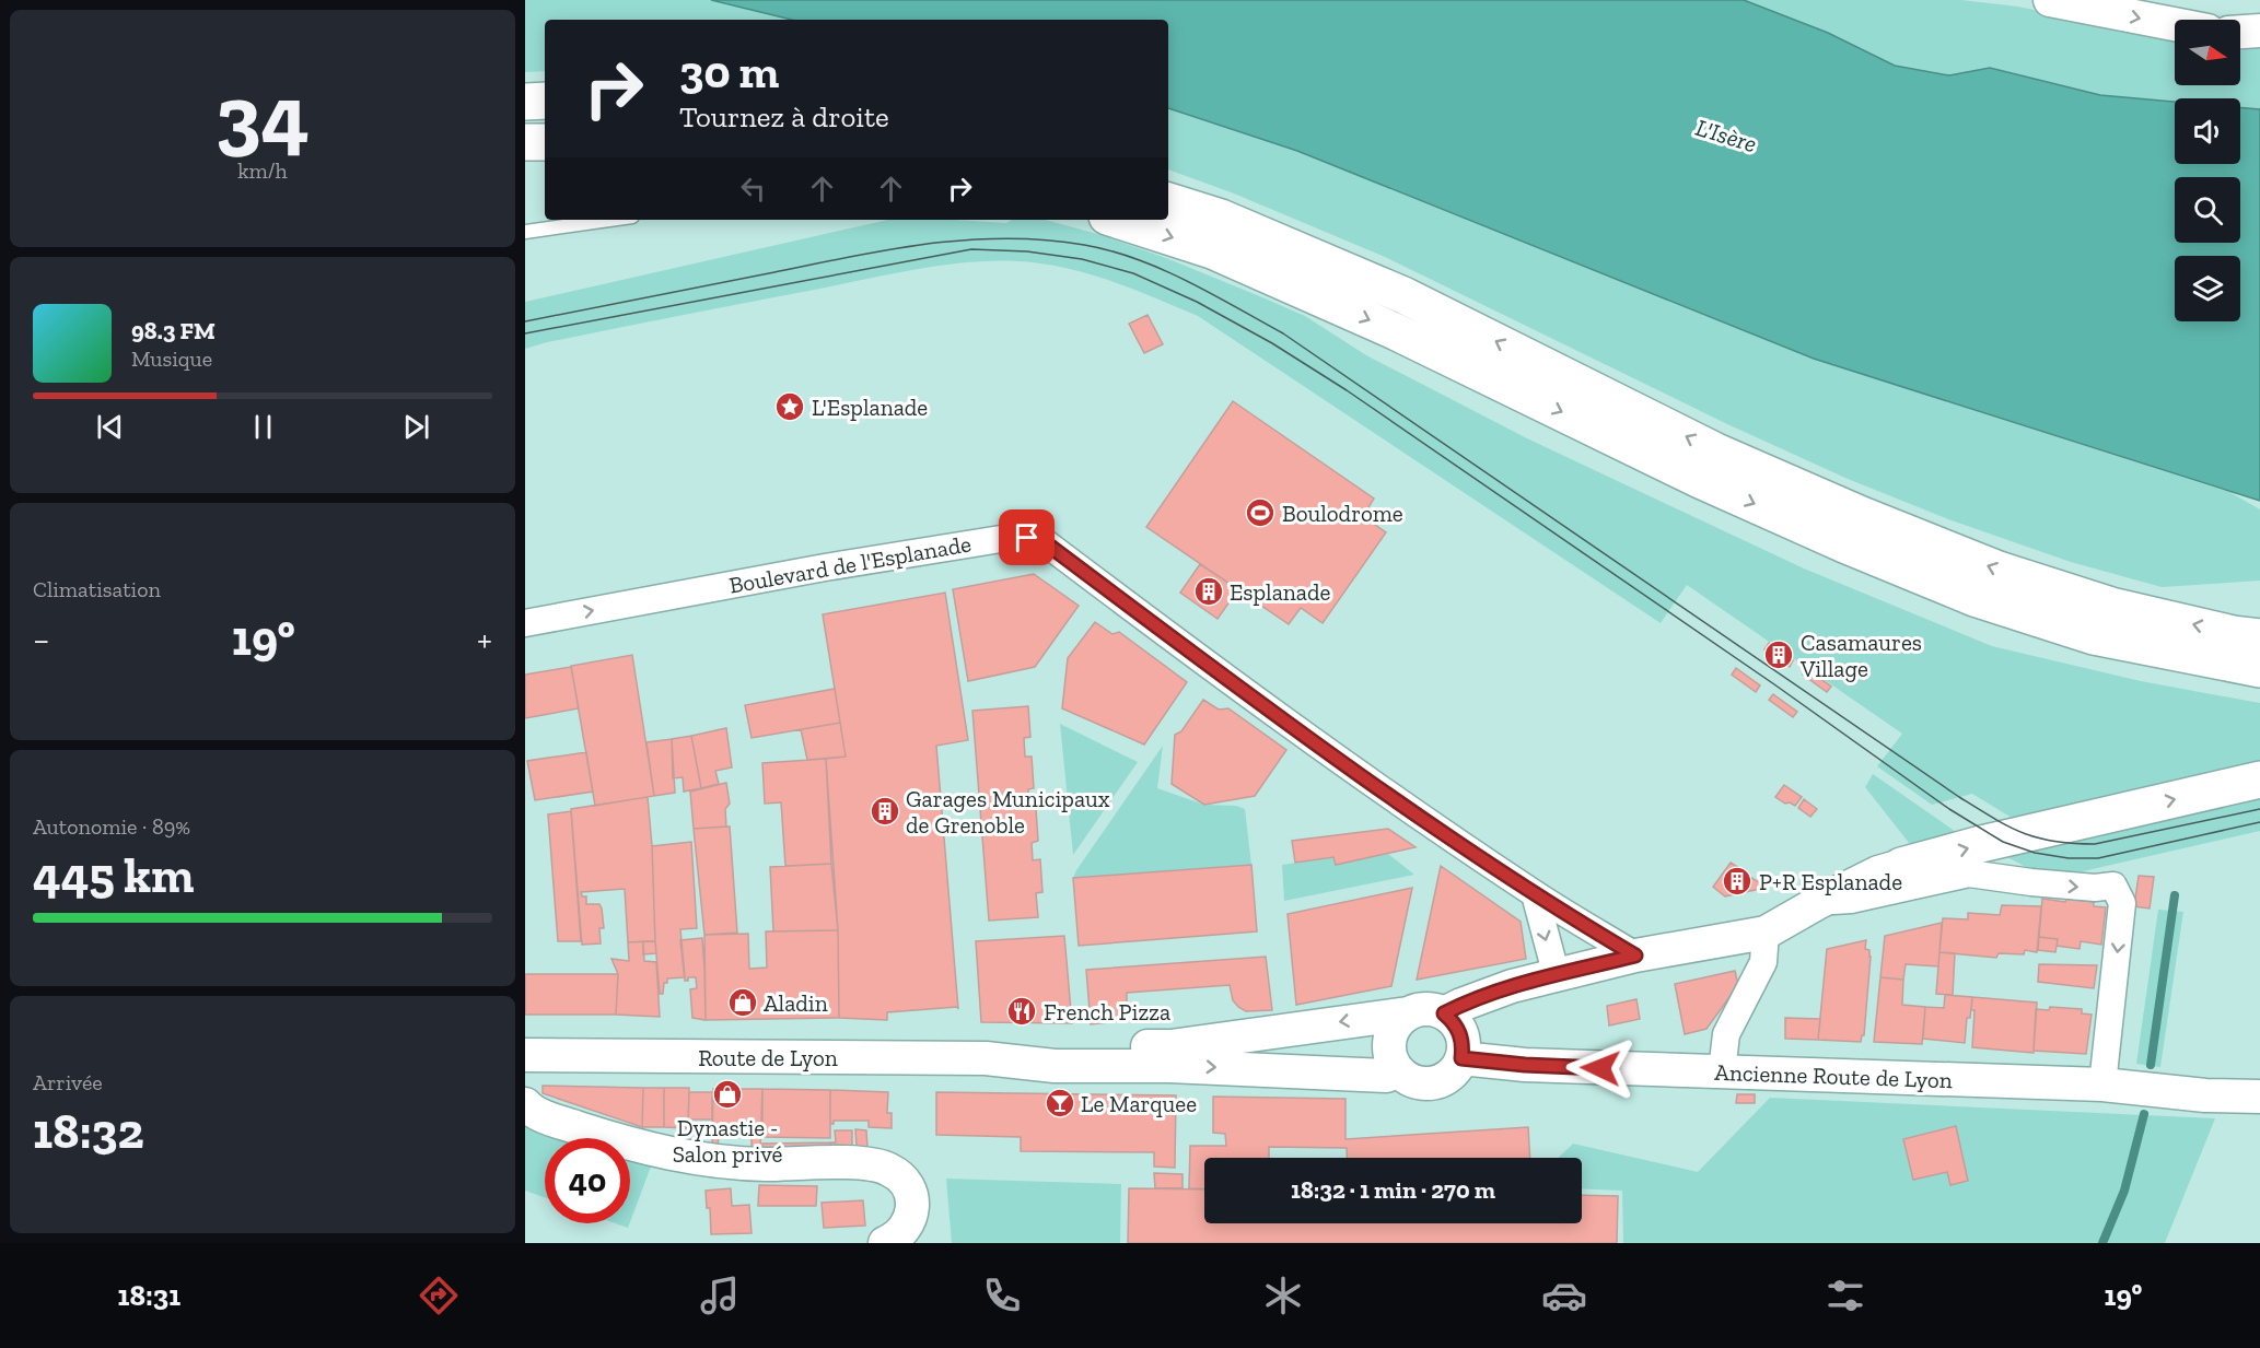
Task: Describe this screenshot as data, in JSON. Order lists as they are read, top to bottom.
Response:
{
  "streets": {
    "street": ["Boulevard de l'Esplanade", "Route de Lyon", "Ancienne Route de Lyon"]
  },
  "one_way": ["Boulevard de l'Esplanade"],
  "water": ["L'Isère"],
  "places": {
    "place": ["L'Esplanade"],
    "sports": ["Boulodrome"],
    "building": [
      "Esplanade",
      "Casamaures Village",
      "Garages Municipaux de Grenoble",
      "P+R Esplanade"
    ],
    "shop": ["Aladin", "Dynastie - Salon privé"],
    "restaurant": ["French Pizza"],
    "bar": ["Le Marquee"]
  },
  "north": "right",
  "page": {
    "tile": [
      ["34", "km/h"],
      "Climatisation",
      ["Autonomie · 89%", "445 km"],
      ["Arrivée", "18:32"]
    ],
    "turn": ["30 m", "Tournez à droite"],
    "song": ["98.3 FM", "Musique"],
    "heat": ["−", "19°", "+"],
    "limit": "40",
    "trip": "18:32 · 1 min · 270 m",
    "tabs": ["18:31", "19°"]
  }
}
